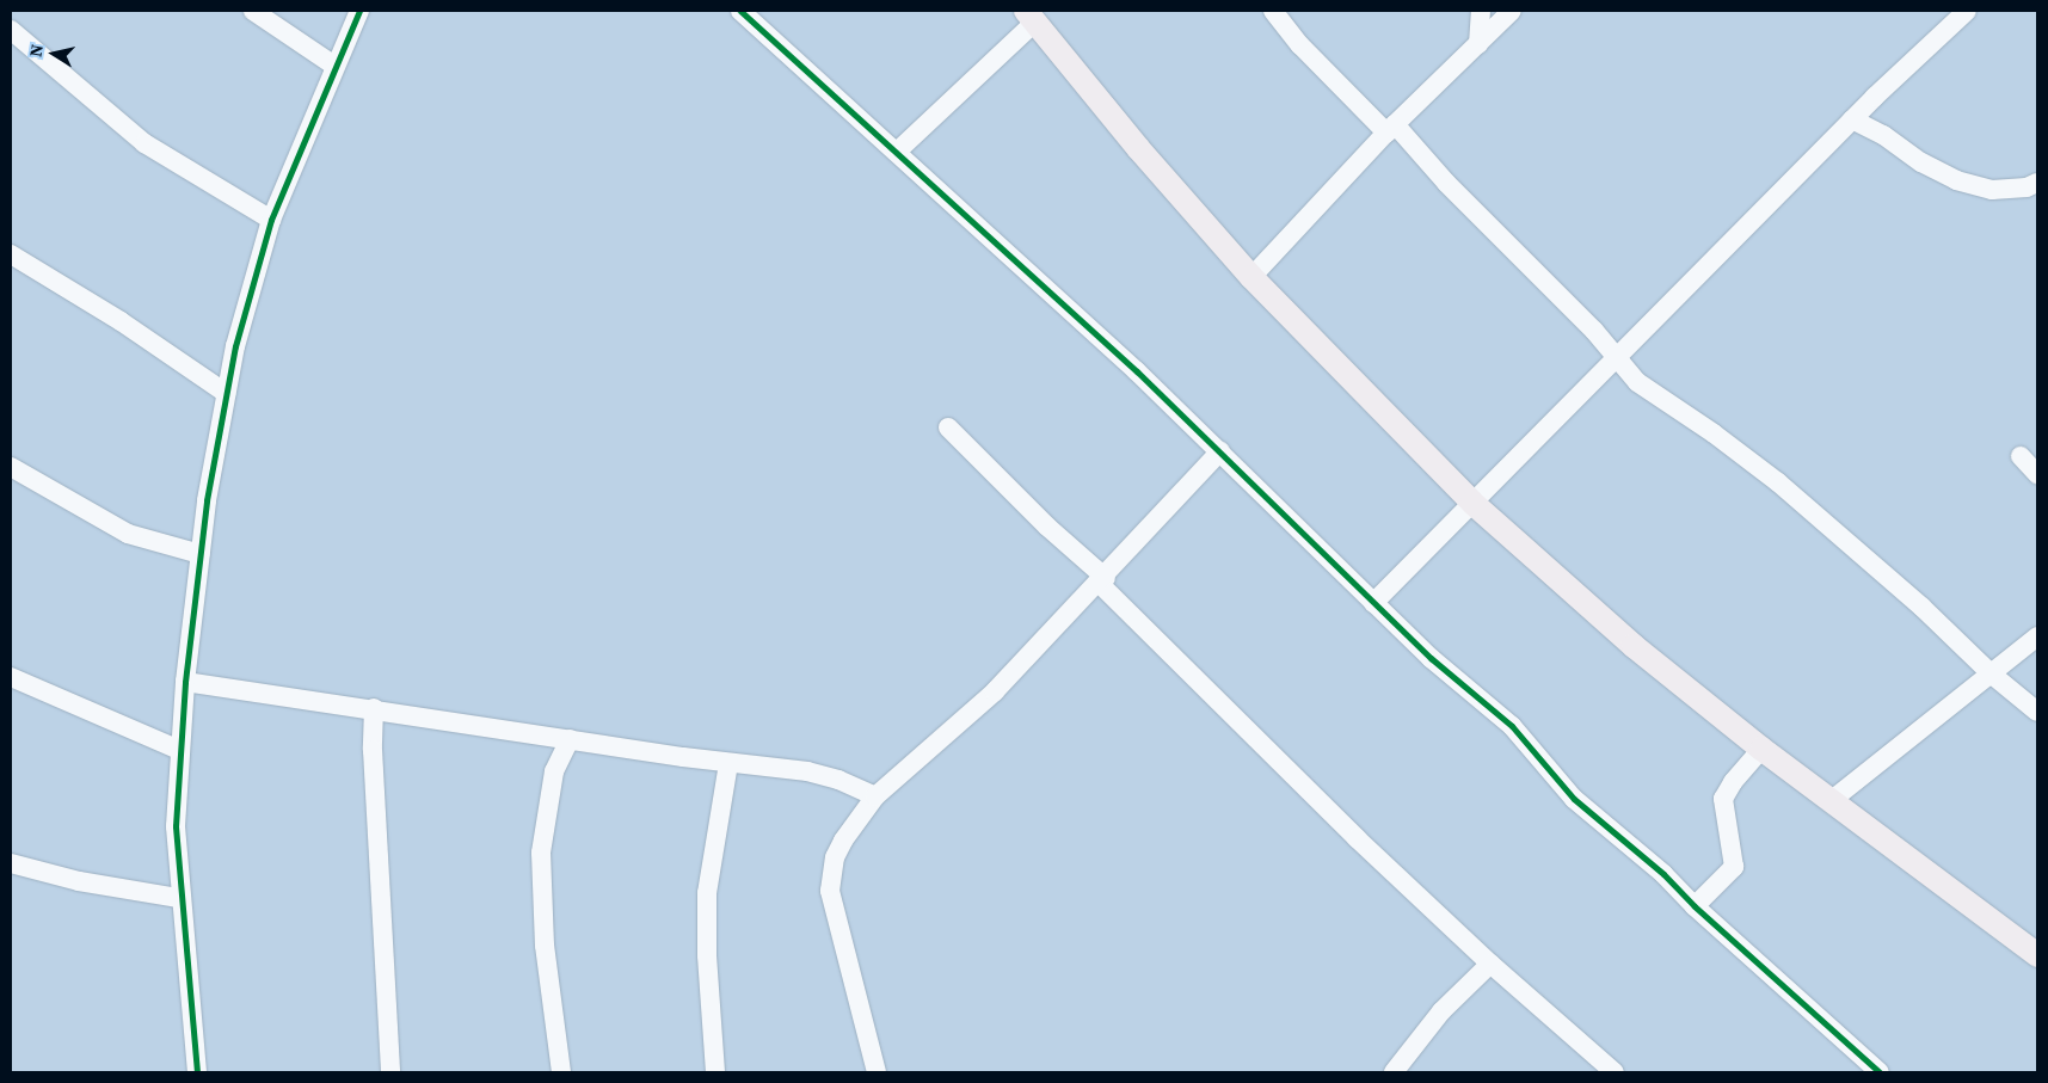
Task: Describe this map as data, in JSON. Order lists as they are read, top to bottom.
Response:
{
  "north": "left"
}
